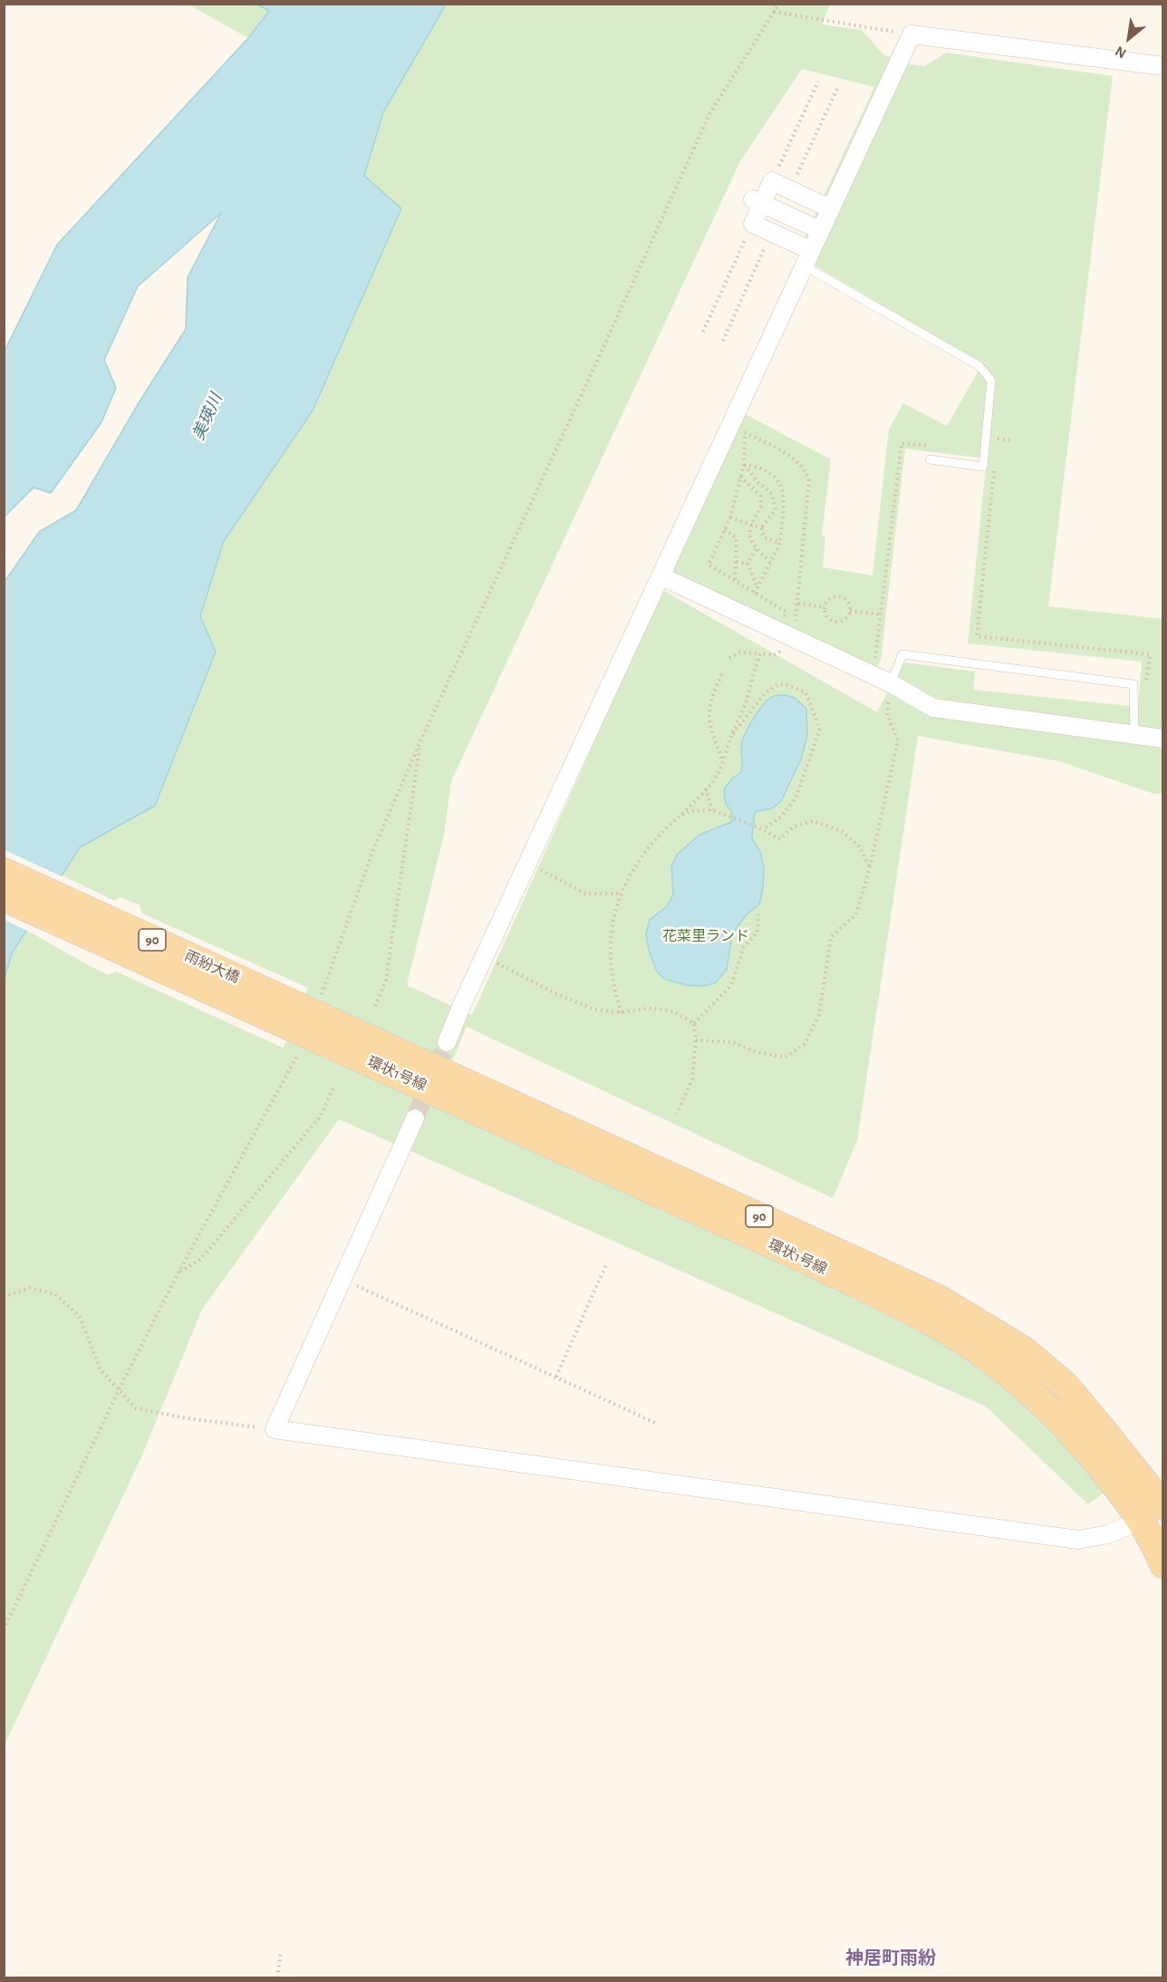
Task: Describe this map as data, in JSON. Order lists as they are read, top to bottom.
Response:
{
  "streets": {
    "main road": ["90", "雨紛大橋", "環状1号線"]
  },
  "crossings": [
    ["雨紛大橋", "環状1号線"]
  ],
  "districts": ["神居町雨紛"],
  "water": ["美瑛川"],
  "parks": ["花菜里ランド"],
  "north": "bottom left"
}
